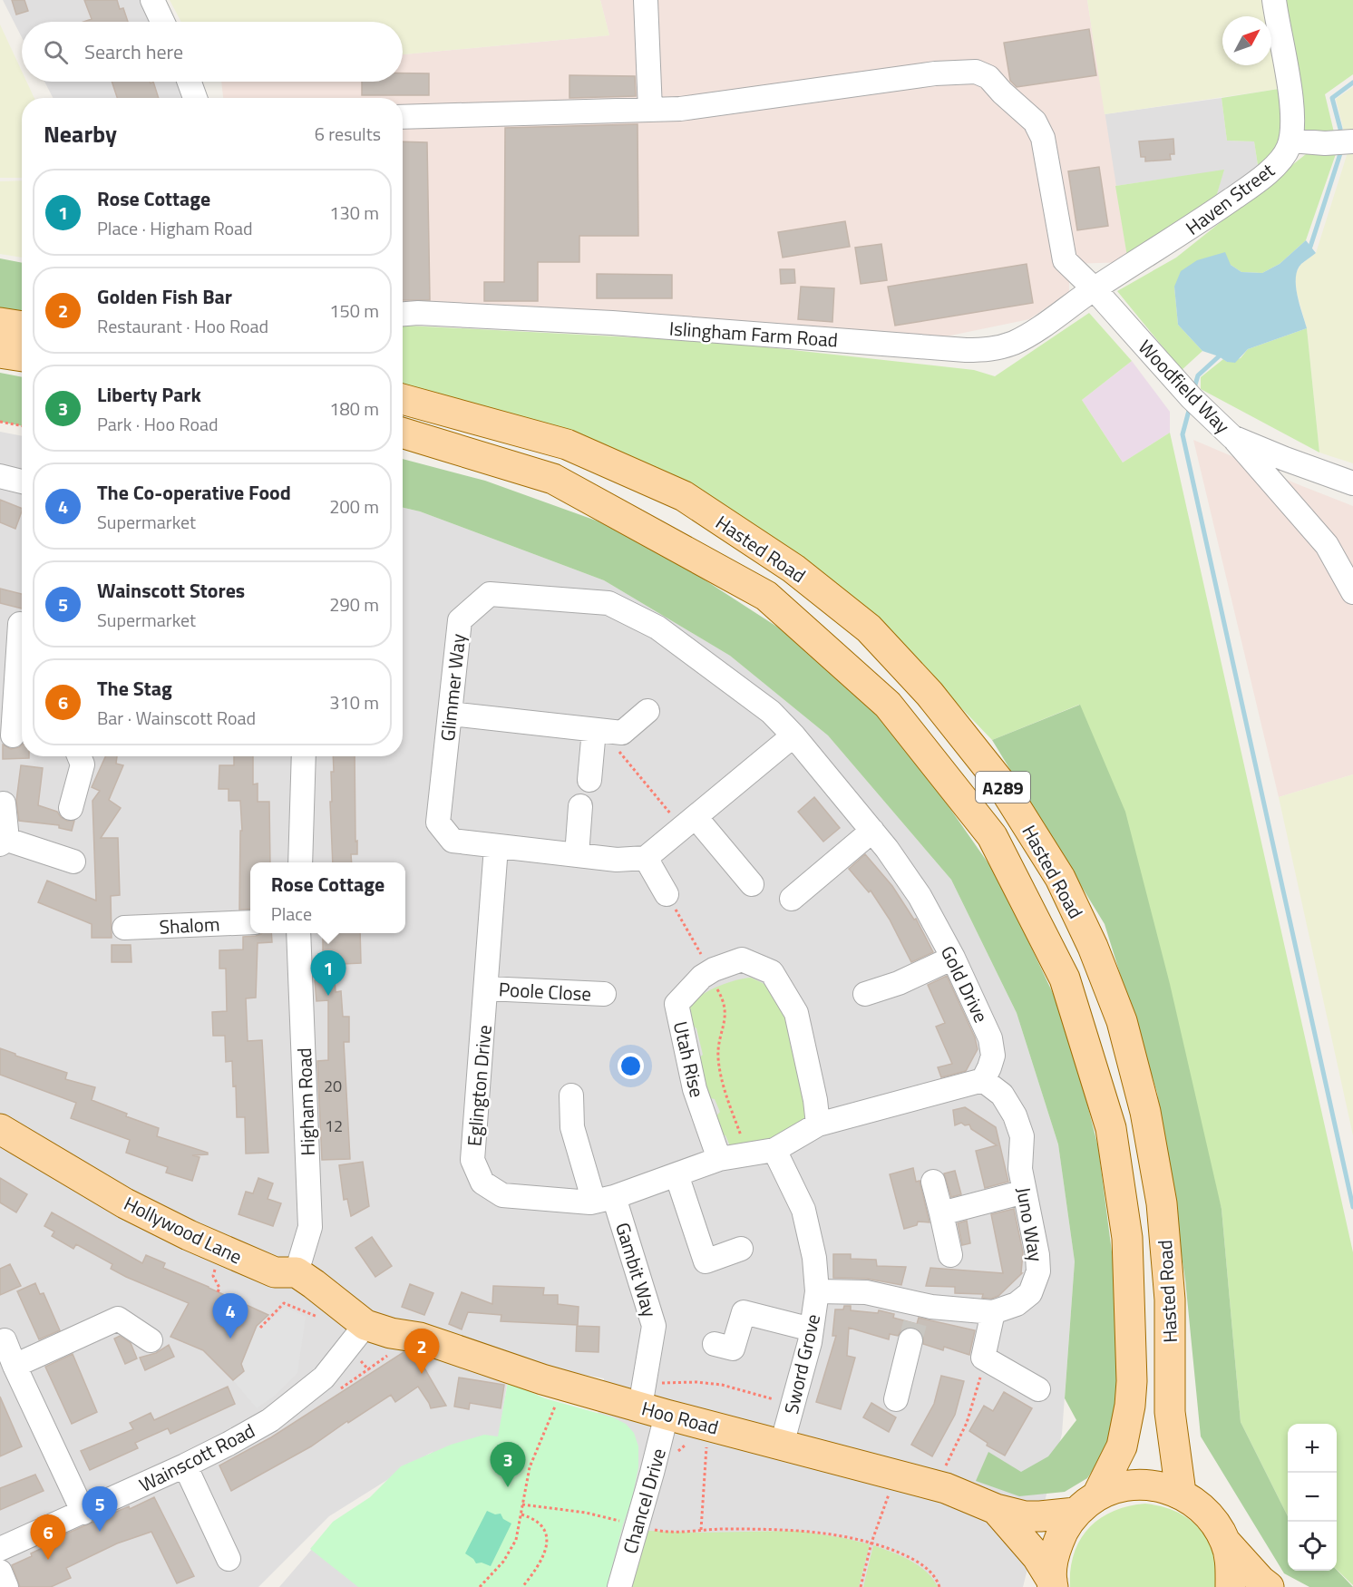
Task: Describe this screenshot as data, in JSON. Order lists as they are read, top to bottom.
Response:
{
  "streets": {
    "main road": [
      "Hasted Road",
      "A289",
      "Hollywood Lane",
      "Hoo Road"
    ],
    "street": [
      "Haven Street",
      "Islingham Farm Road",
      "Woodfield Way",
      "Glimmer Way",
      "Shalom",
      "Gold Drive",
      "Poole Close",
      "Utah Rise",
      "Eglington Drive",
      "Higham Road",
      "Juno Way",
      "Gambit Way",
      "Sword Grove",
      "Wainscott Road",
      "Chancel Drive"
    ]
  },
  "crossings": [
    ["Haven Street", "Islingham Farm Road"],
    ["Haven Street", "Woodfield Way"],
    ["Islingham Farm Road", "Woodfield Way"],
    ["Hasted Road", "Hoo Road"],
    ["Glimmer Way", "Gold Drive"],
    ["Glimmer Way", "Eglington Drive"],
    ["Gold Drive", "Juno Way"],
    ["Poole Close", "Eglington Drive"],
    ["Utah Rise", "Eglington Drive"],
    ["Eglington Drive", "Gambit Way"],
    ["Eglington Drive", "Sword Grove"],
    ["Higham Road", "Hollywood Lane"],
    ["Juno Way", "Sword Grove"],
    ["Gambit Way", "Hoo Road"],
    ["Gambit Way", "Chancel Drive"],
    ["Sword Grove", "Hoo Road"],
    ["Hoo Road", "Wainscott Road"],
    ["Hoo Road", "Chancel Drive"]
  ],
  "house_numbers": ["20", "12"],
  "north": "top right",
  "page": {
    "search": "Search here",
    "heading": ["Nearby", "6 results"],
    "list": [
      {
        "mark": "1",
        "name": "Rose Cottage",
        "note": "Place · Higham Road",
        "value": "130 m"
      },
      {
        "mark": "2",
        "name": "Golden Fish Bar",
        "note": "Restaurant · Hoo Road",
        "value": "150 m"
      },
      {
        "mark": "3",
        "name": "Liberty Park",
        "note": "Park · Hoo Road",
        "value": "180 m"
      },
      {
        "mark": "4",
        "name": "The Co-operative Food",
        "note": "Supermarket",
        "value": "200 m"
      },
      {
        "mark": "5",
        "name": "Wainscott Stores",
        "note": "Supermarket",
        "value": "290 m"
      },
      {
        "mark": "6",
        "name": "The Stag",
        "note": "Bar · Wainscott Road",
        "value": "310 m"
      }
    ],
    "popup": ["Rose Cottage", "Place"],
    "pins": [
      "1",
      "4",
      "2",
      "3",
      "5",
      "6"
    ],
    "map_buttons": ["+", "−"]
  }
}
